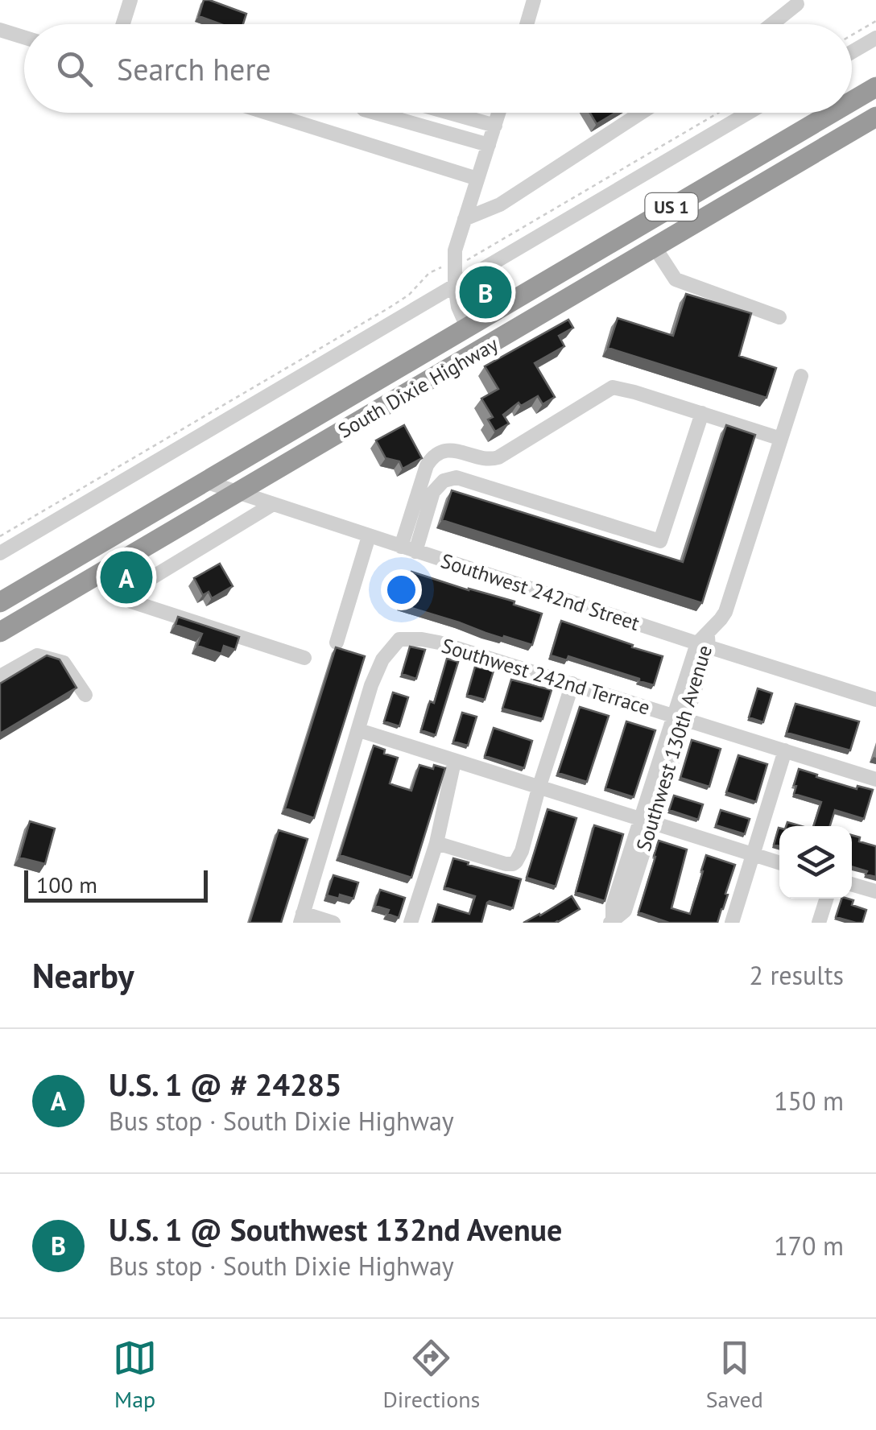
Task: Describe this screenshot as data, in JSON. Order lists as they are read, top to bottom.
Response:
{
  "streets": {
    "highway": ["US 1", "South Dixie Highway"],
    "street": ["Southwest 242nd Street", "Southwest 242nd Terrace", "Southwest 130th Avenue"]
  },
  "crossings": [
    ["South Dixie Highway", "Southwest 242nd Street"],
    ["Southwest 242nd Street", "Southwest 130th Avenue"],
    ["Southwest 242nd Terrace", "Southwest 130th Avenue"]
  ],
  "scale_bar": "100 m",
  "page": {
    "search": "Search here",
    "pins": ["B", "A"],
    "scale": "100 m",
    "heading": ["Nearby", "2 results"],
    "list": [
      {
        "mark": "A",
        "name": "U.S. 1 @ # 24285",
        "note": "Bus stop · South Dixie Highway",
        "value": "150 m"
      },
      {
        "mark": "B",
        "name": "U.S. 1 @ Southwest 132nd Avenue",
        "note": "Bus stop · South Dixie Highway",
        "value": "170 m"
      }
    ],
    "nav": ["Map", "Directions", "Saved"]
  }
}
